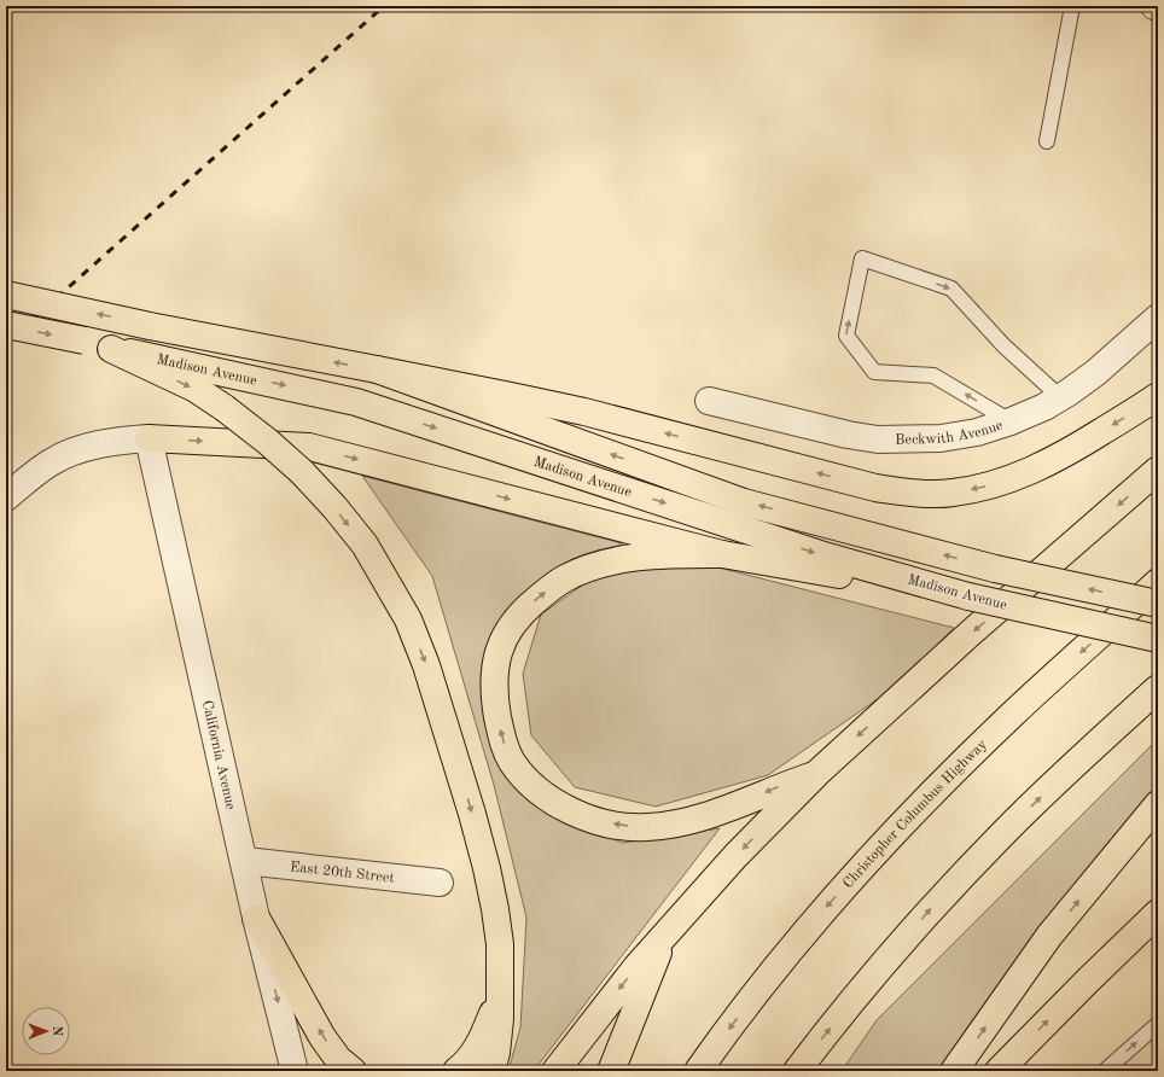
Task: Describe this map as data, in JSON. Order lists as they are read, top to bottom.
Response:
{
  "streets": {
    "main road": ["Madison Avenue", "Christopher Columbus Highway"],
    "street": ["Beckwith Avenue", "California Avenue", "East 20th Street"]
  },
  "crossings": [
    ["California Avenue", "East 20th Street"]
  ],
  "north": "right"
}
